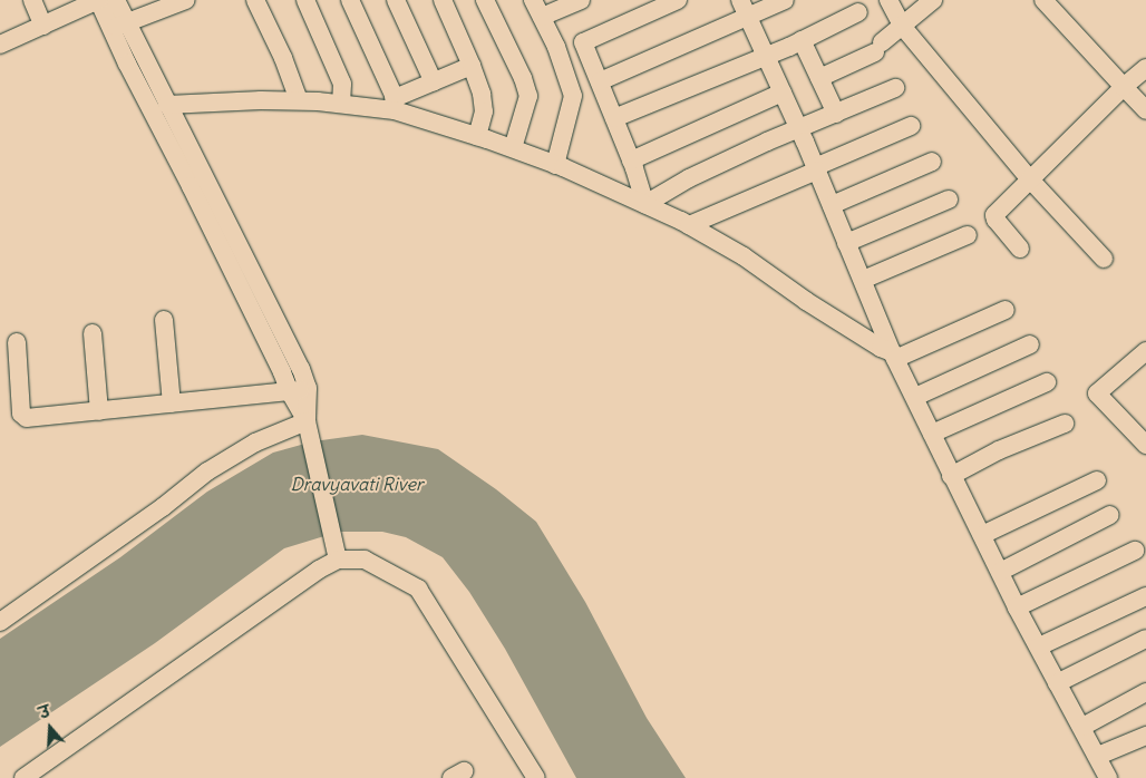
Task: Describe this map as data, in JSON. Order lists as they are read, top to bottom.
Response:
{
  "water": ["Dravyavati River"],
  "north": "top"
}
